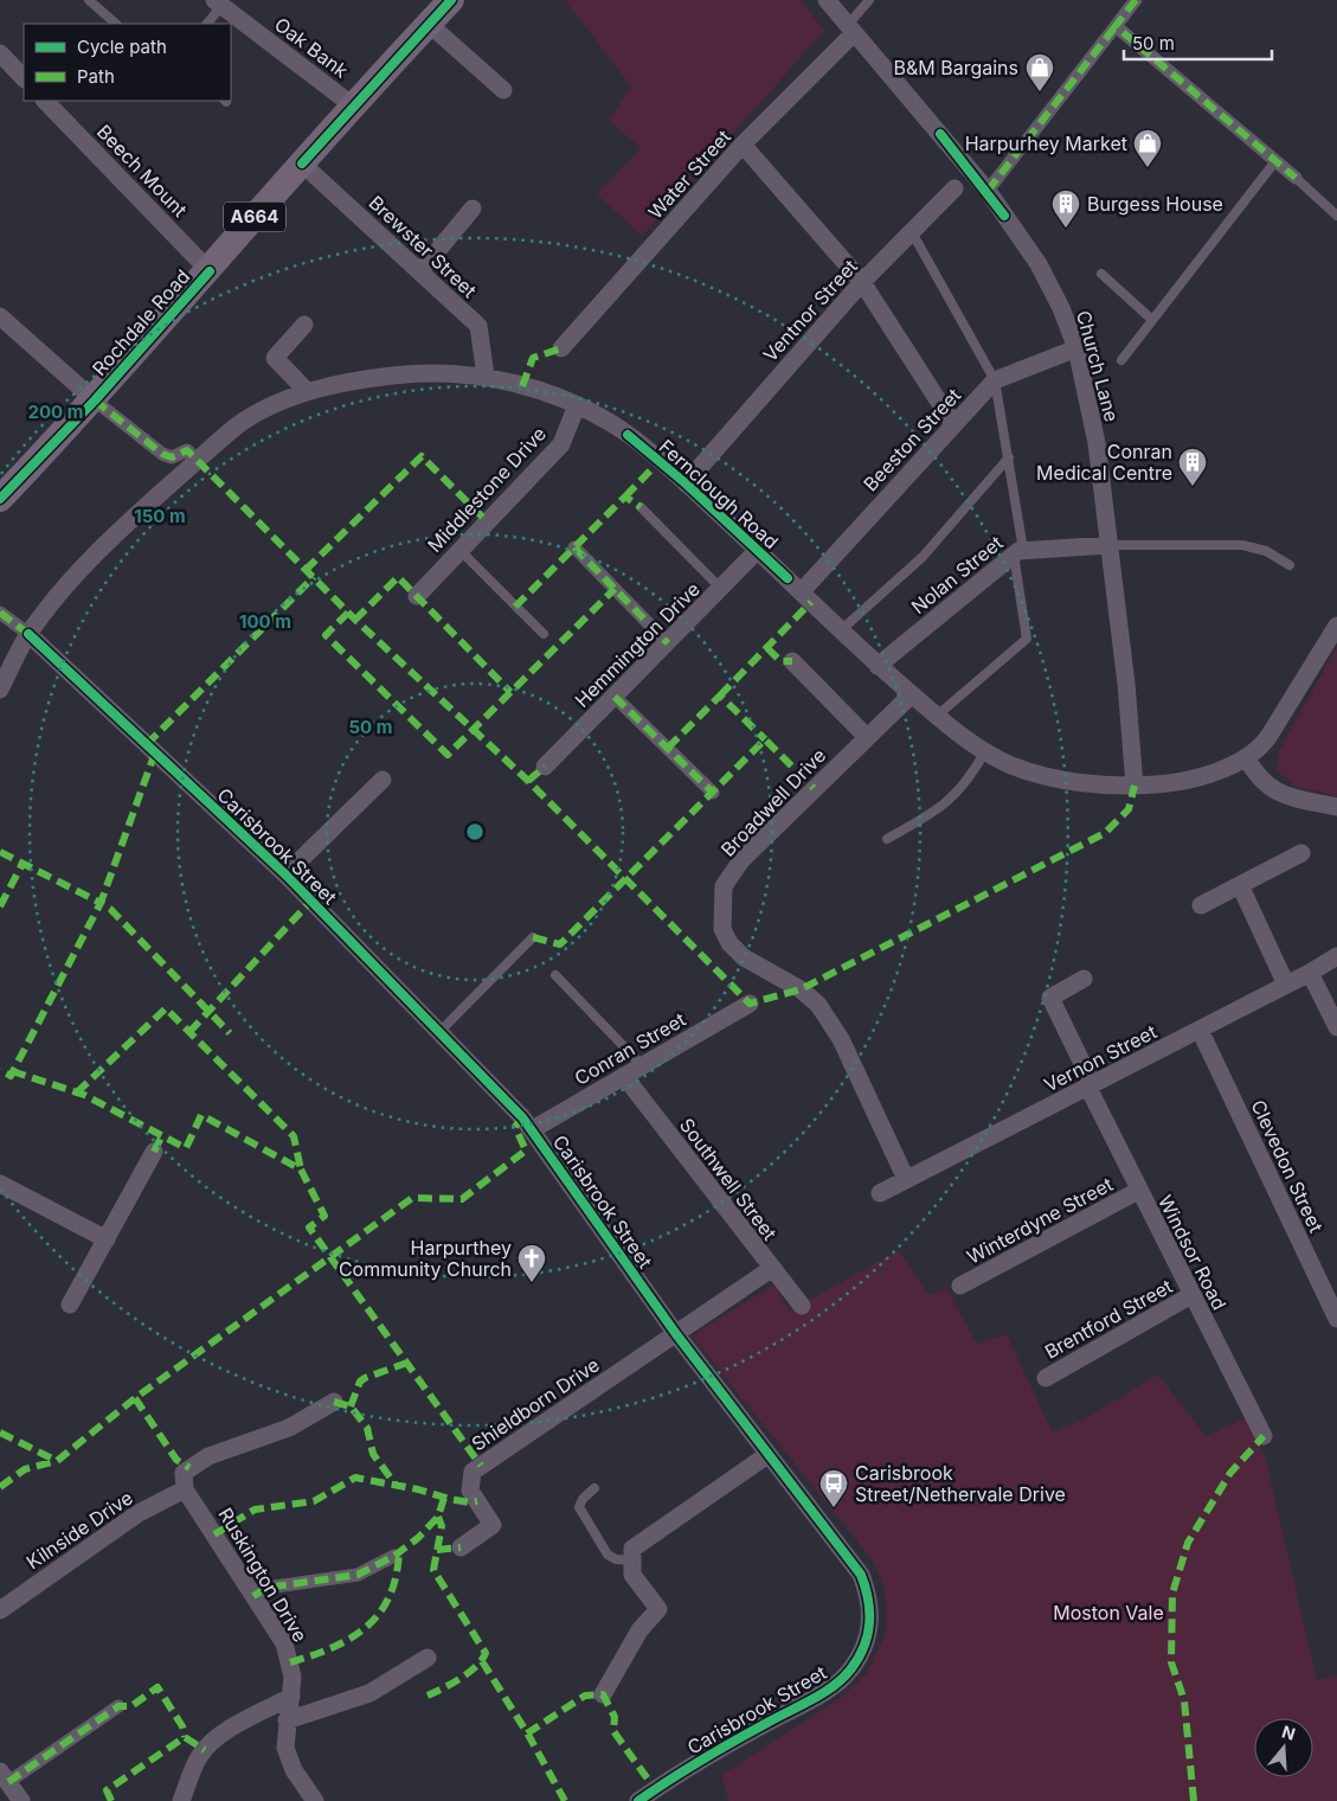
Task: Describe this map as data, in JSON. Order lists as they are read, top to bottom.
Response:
{
  "streets": {
    "main road": ["A664", "Rochdale Road"],
    "street": [
      "Oak Bank",
      "Beech Mount",
      "Water Street",
      "Brewster Street",
      "Ventnor Street",
      "Church Lane",
      "Beeston Street",
      "Middlestone Drive",
      "Fernclough Road",
      "Nolan Street",
      "Hemmington Drive",
      "Broadwell Drive",
      "Carisbrook Street",
      "Conran Street",
      "Vernon Street",
      "Clevedon Street",
      "Southwell Street",
      "Winterdyne Street",
      "Windsor Road",
      "Brentford Street",
      "Shieldborn Drive",
      "Kilnside Drive",
      "Ruskington Drive"
    ]
  },
  "crossings": [
    ["Oak Bank", "Rochdale Road"],
    ["Beech Mount", "Rochdale Road"],
    ["Water Street", "Church Lane"],
    ["Brewster Street", "Rochdale Road"],
    ["Brewster Street", "Fernclough Road"],
    ["Ventnor Street", "Fernclough Road"],
    ["Church Lane", "Beeston Street"],
    ["Church Lane", "Fernclough Road"],
    ["Church Lane", "Nolan Street"],
    ["Beeston Street", "Fernclough Road"],
    ["Middlestone Drive", "Fernclough Road"],
    ["Fernclough Road", "Nolan Street"],
    ["Fernclough Road", "Hemmington Drive"],
    ["Fernclough Road", "Broadwell Drive"],
    ["Fernclough Road", "Carisbrook Street"],
    ["Broadwell Drive", "Vernon Street"],
    ["Carisbrook Street", "Conran Street"],
    ["Carisbrook Street", "Shieldborn Drive"],
    ["Conran Street", "Southwell Street"],
    ["Vernon Street", "Clevedon Street"],
    ["Vernon Street", "Windsor Road"],
    ["Winterdyne Street", "Windsor Road"],
    ["Windsor Road", "Brentford Street"],
    ["Kilnside Drive", "Ruskington Drive"]
  ],
  "parks": ["Moston Vale"],
  "places": {
    "shop": ["B&M Bargains", "Harpurhey Market"],
    "building": ["Burgess House", "Conran Medical Centre"],
    "church": ["Harpurthey Community Church"],
    "bus stop": ["Carisbrook Street/Nethervale Drive"]
  },
  "legend": ["Cycle path", "Path"],
  "scale_bar": "50 m",
  "north": "top",
  "rings": [
    "200 m",
    "150 m",
    "100 m",
    "50 m"
  ]
}
